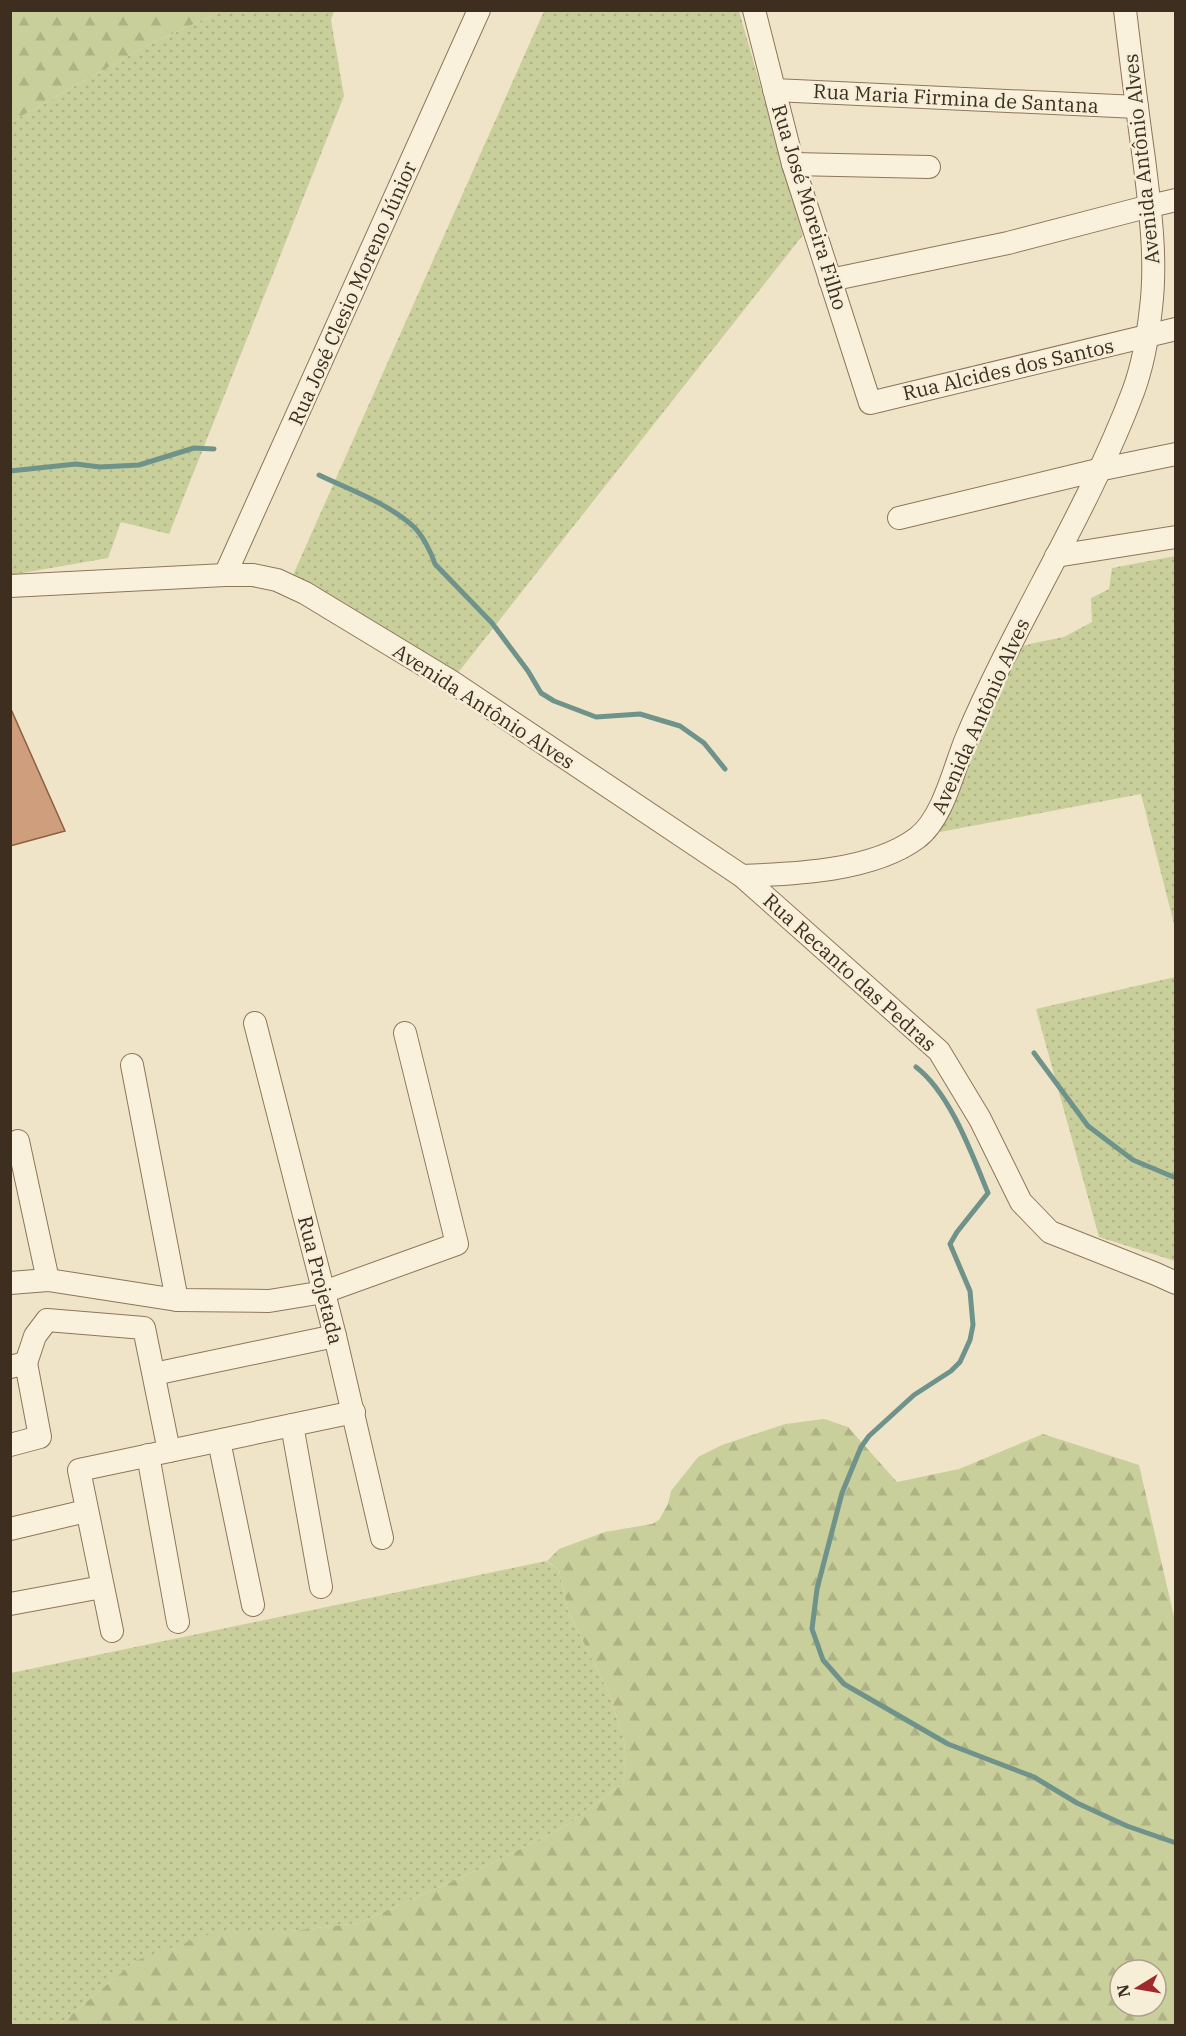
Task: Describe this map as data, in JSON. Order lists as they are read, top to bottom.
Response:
{
  "streets": {
    "street": [
      "Rua Maria Firmina de Santana",
      "Avenida Antônio Alves",
      "Rua José Moreira Filho",
      "Rua José Clesio Moreno Júnior",
      "Rua Alcides dos Santos",
      "Rua Recanto das Pedras",
      "Rua Projetada"
    ]
  },
  "crossings": [
    ["Rua Maria Firmina de Santana", "Avenida Antônio Alves"],
    ["Rua Maria Firmina de Santana", "Rua José Moreira Filho"],
    ["Avenida Antônio Alves", "Rua José Clesio Moreno Júnior"],
    ["Avenida Antônio Alves", "Rua Alcides dos Santos"],
    ["Avenida Antônio Alves", "Rua Recanto das Pedras"],
    ["Rua José Moreira Filho", "Rua Alcides dos Santos"]
  ],
  "north": "left"
}
